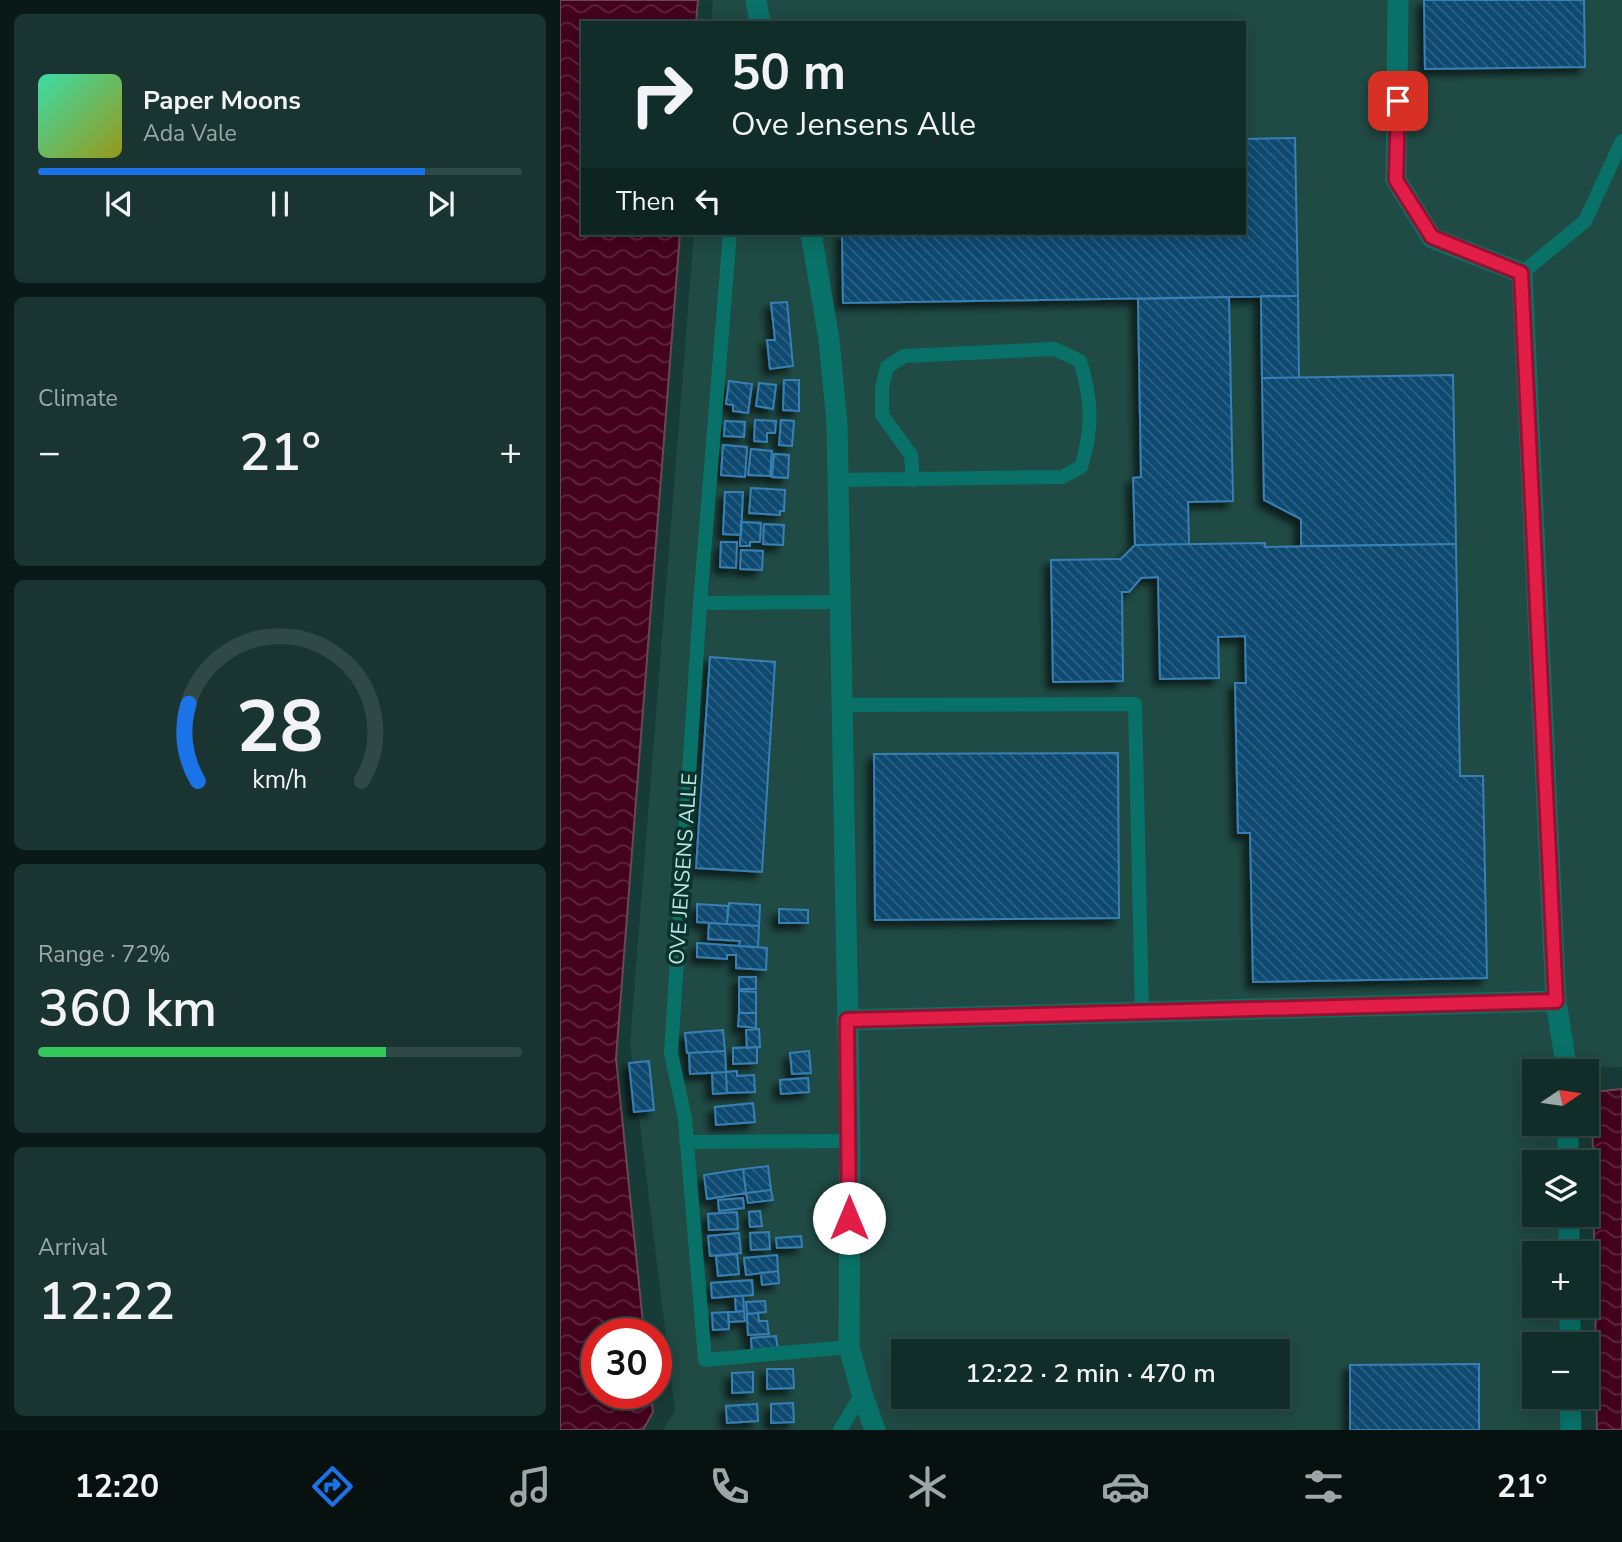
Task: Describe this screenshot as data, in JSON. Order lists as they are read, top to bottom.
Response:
{
  "streets": {
    "lane": ["OVE JENSENS ALLE"]
  },
  "north": "right",
  "page": {
    "turn": ["50 m", "Ove Jensens Alle"],
    "song": ["Paper Moons", "Ada Vale"],
    "then": "Then",
    "tile": [
      "Climate",
      ["Range · 72%", "360 km"],
      ["Arrival", "12:22"]
    ],
    "heat": ["−", "21°", "+"],
    "map_buttons": ["+", "−"],
    "limit": "30",
    "trip": "12:22 · 2 min · 470 m",
    "tabs": ["12:20", "21°"],
    "gauge": ["28", "km/h"]
  }
}
